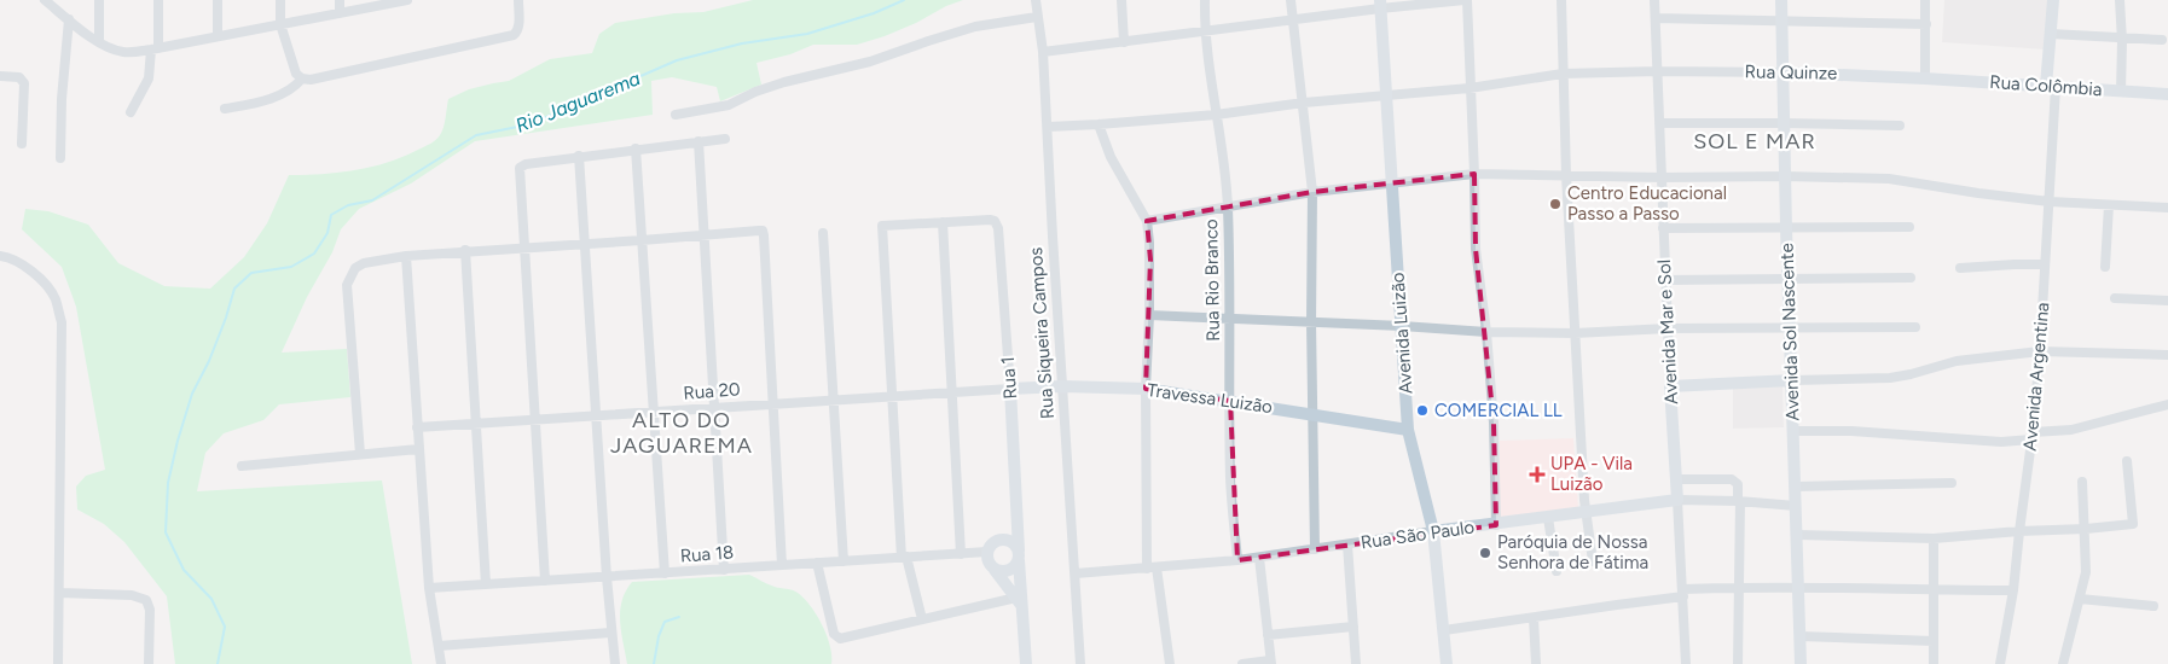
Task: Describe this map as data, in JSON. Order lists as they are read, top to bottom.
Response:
{
  "streets": {
    "street": [
      "Rua Quinze",
      "Rua Colômbia",
      "Rua Rio Branco",
      "Avenida Mar e Sol",
      "Avenida Sol Nascente",
      "Rua Siqueira Campos",
      "Avenida Luizão",
      "Avenida Argentina",
      "Rua 1",
      "Rua 20",
      "Travessa Luizão",
      "Rua São Paulo",
      "Rua 18"
    ]
  },
  "crossings": [
    ["Rua Quinze", "Rua Colômbia"],
    ["Rua Quinze", "Rua Rio Branco"],
    ["Rua Quinze", "Avenida Mar e Sol"],
    ["Rua Quinze", "Avenida Sol Nascente"],
    ["Rua Quinze", "Rua Siqueira Campos"],
    ["Rua Quinze", "Avenida Luizão"],
    ["Rua Colômbia", "Avenida Argentina"],
    ["Rua Rio Branco", "Travessa Luizão"],
    ["Rua Rio Branco", "Rua São Paulo"],
    ["Avenida Mar e Sol", "Rua São Paulo"],
    ["Avenida Sol Nascente", "Rua São Paulo"],
    ["Rua Siqueira Campos", "Travessa Luizão"],
    ["Rua Siqueira Campos", "Rua São Paulo"],
    ["Avenida Luizão", "Travessa Luizão"],
    ["Avenida Luizão", "Rua São Paulo"],
    ["Rua 1", "Rua 20"],
    ["Rua 1", "Travessa Luizão"],
    ["Rua 1", "Rua 18"],
    ["Rua 20", "Travessa Luizão"]
  ],
  "districts": ["SOL E MAR", "ALTO DO JAGUAREMA"],
  "water": ["Rio Jaguarema"],
  "places": {
    "other": ["Centro Educacional Passo a Passo", "COMERCIAL LL", "Paróquia de Nossa Senhora de Fátima"],
    "health": ["UPA - Vila Luizão"]
  }
}
